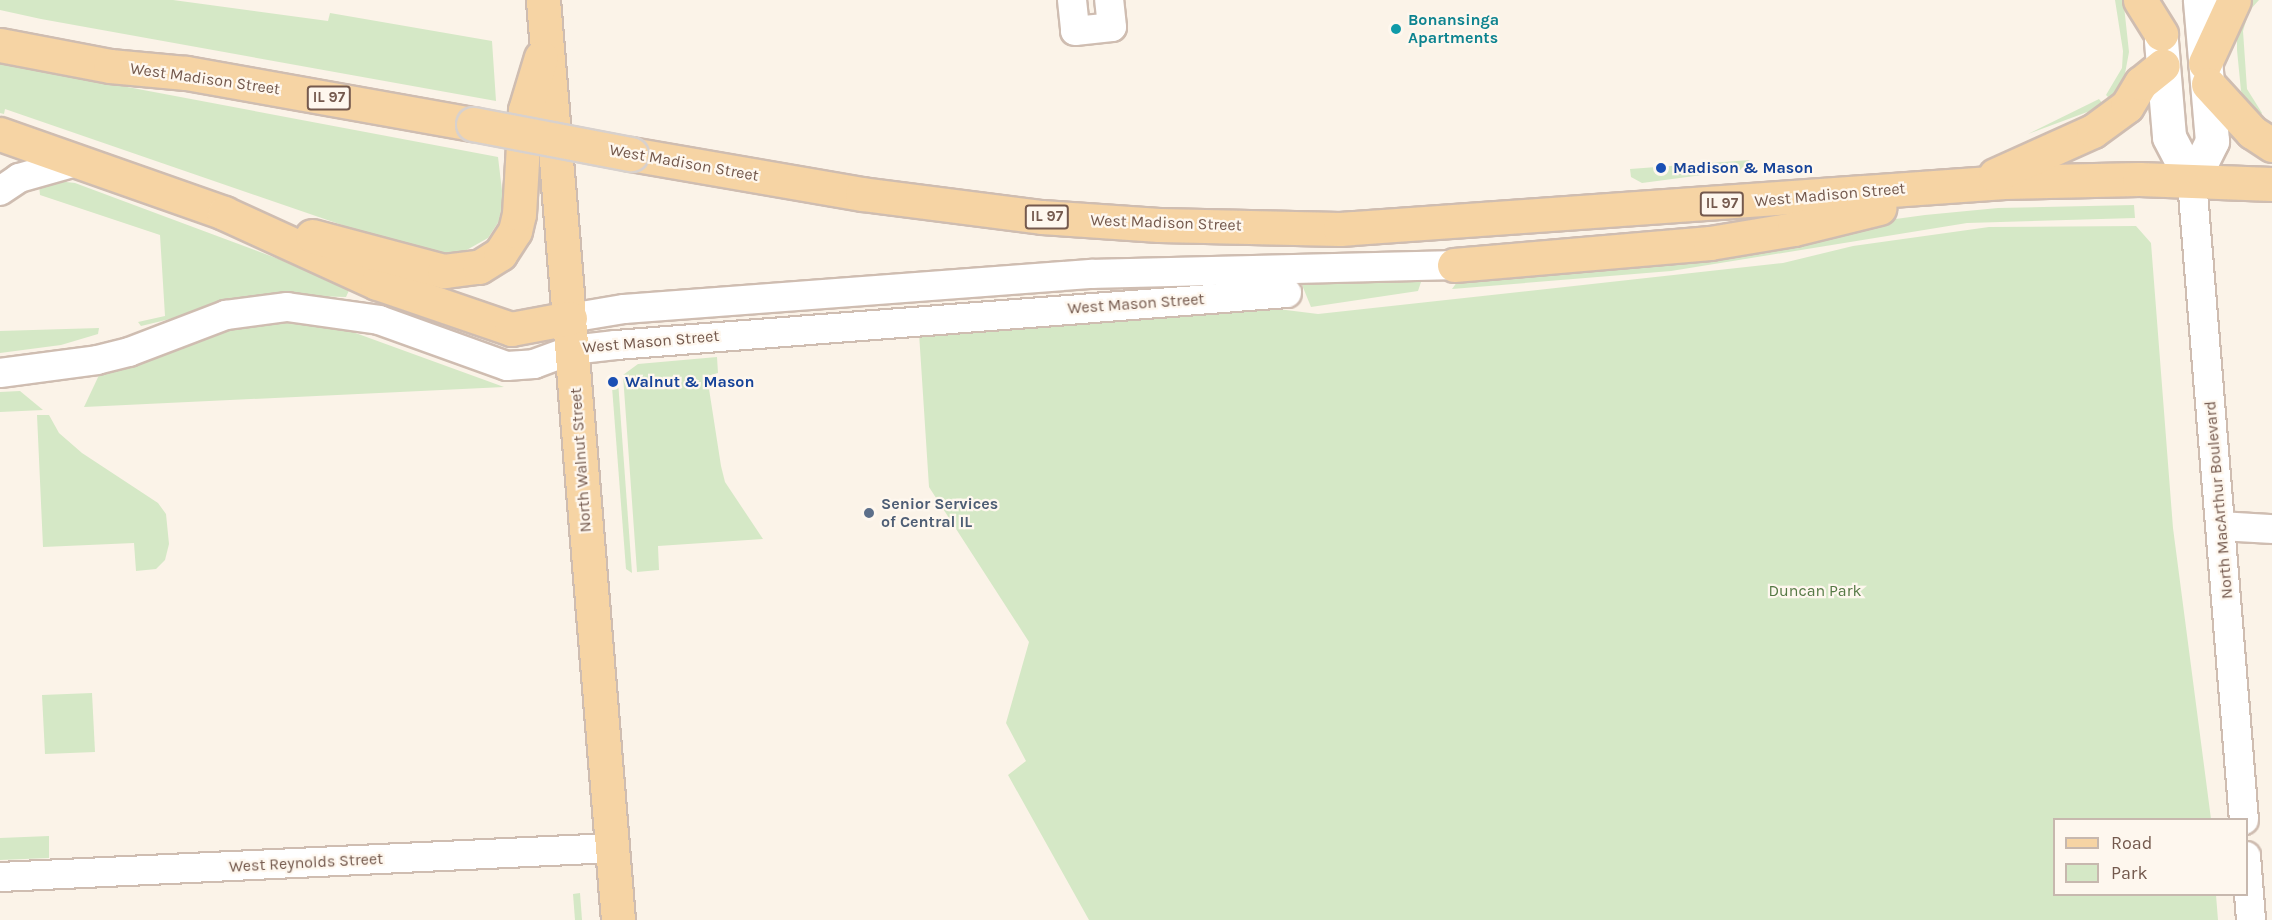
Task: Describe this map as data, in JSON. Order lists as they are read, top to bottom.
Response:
{
  "streets": {
    "main road": [
      "West Madison Street",
      "IL 97",
      "North Walnut Street",
      "North MacArthur Boulevard"
    ],
    "street": ["West Mason Street", "West Reynolds Street"]
  },
  "crossings": [
    ["West Madison Street", "North MacArthur Boulevard"],
    ["West Mason Street", "North Walnut Street"],
    ["North Walnut Street", "West Reynolds Street"]
  ],
  "parks": ["Duncan Park"],
  "places": [
    "Bonansinga Apartments",
    "Madison & Mason",
    "Walnut & Mason",
    "Senior Services of Central IL"
  ],
  "legend": ["Road", "Park"]
}
